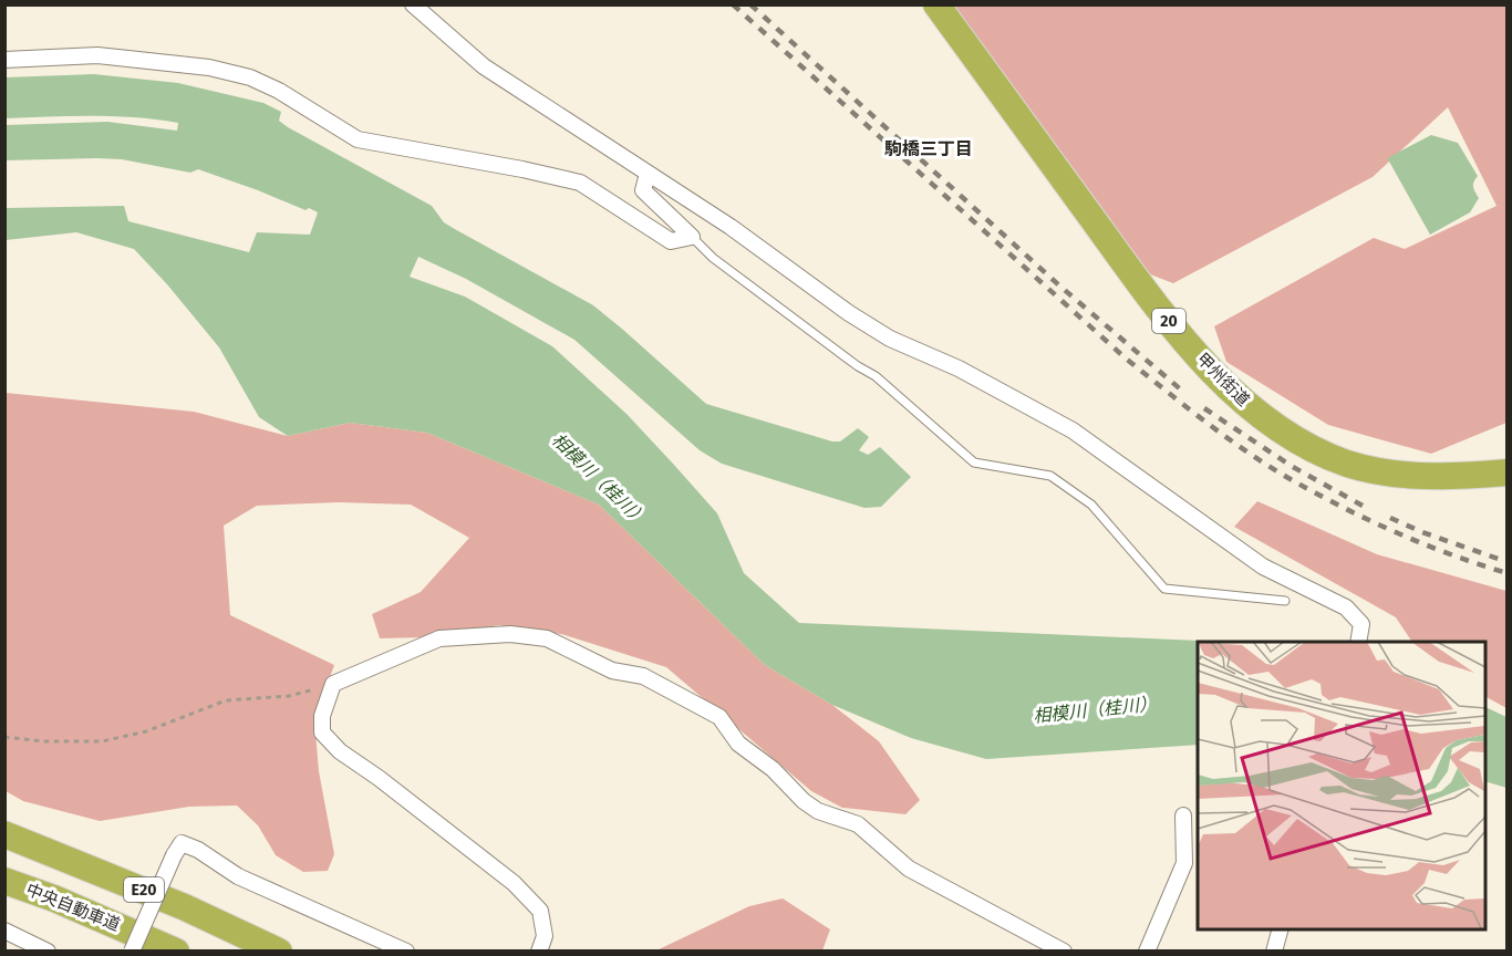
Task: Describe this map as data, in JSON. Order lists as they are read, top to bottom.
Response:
{
  "streets": {
    "highway": [
      "20",
      "甲州街道",
      "E20",
      "中央自動車道"
    ]
  },
  "districts": ["駒橋三丁目"],
  "water": ["相模川（桂川）"]
}
